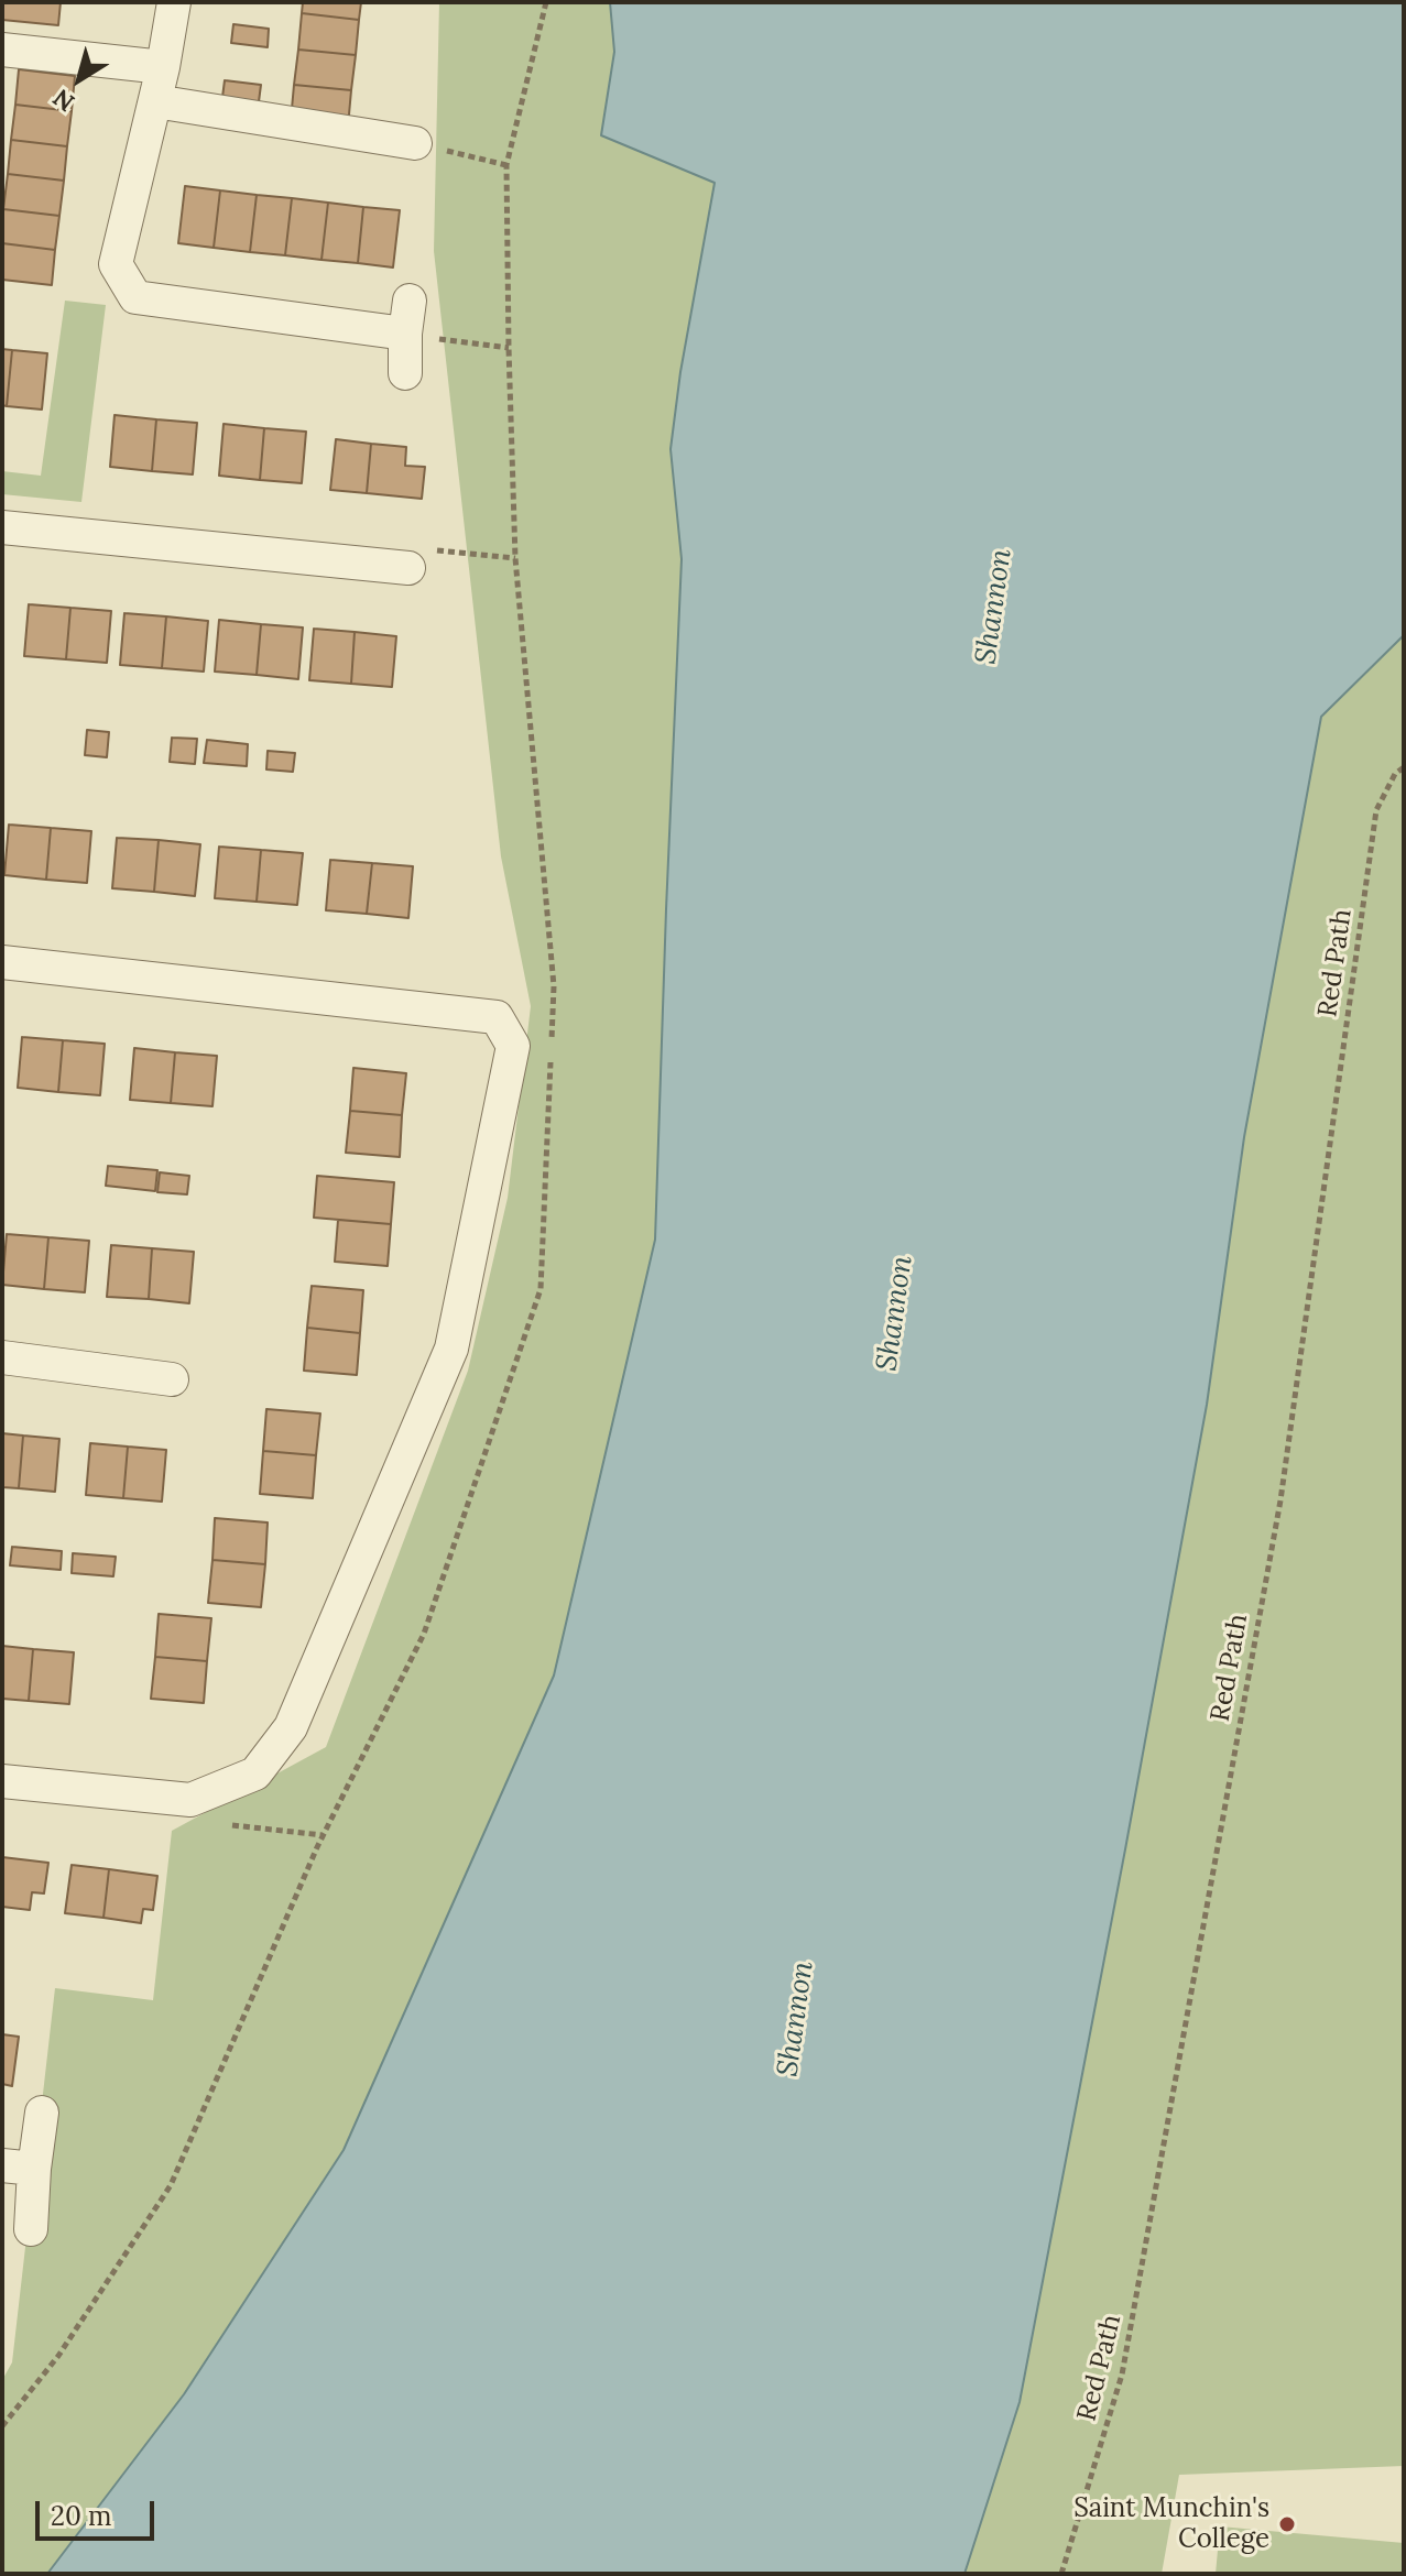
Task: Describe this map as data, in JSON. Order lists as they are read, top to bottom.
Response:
{
  "streets": {
    "path": ["Red Path"]
  },
  "water": ["Shannon"],
  "places": ["Saint Munchin's College"],
  "scale_bar": "20 m",
  "north": "bottom left"
}
